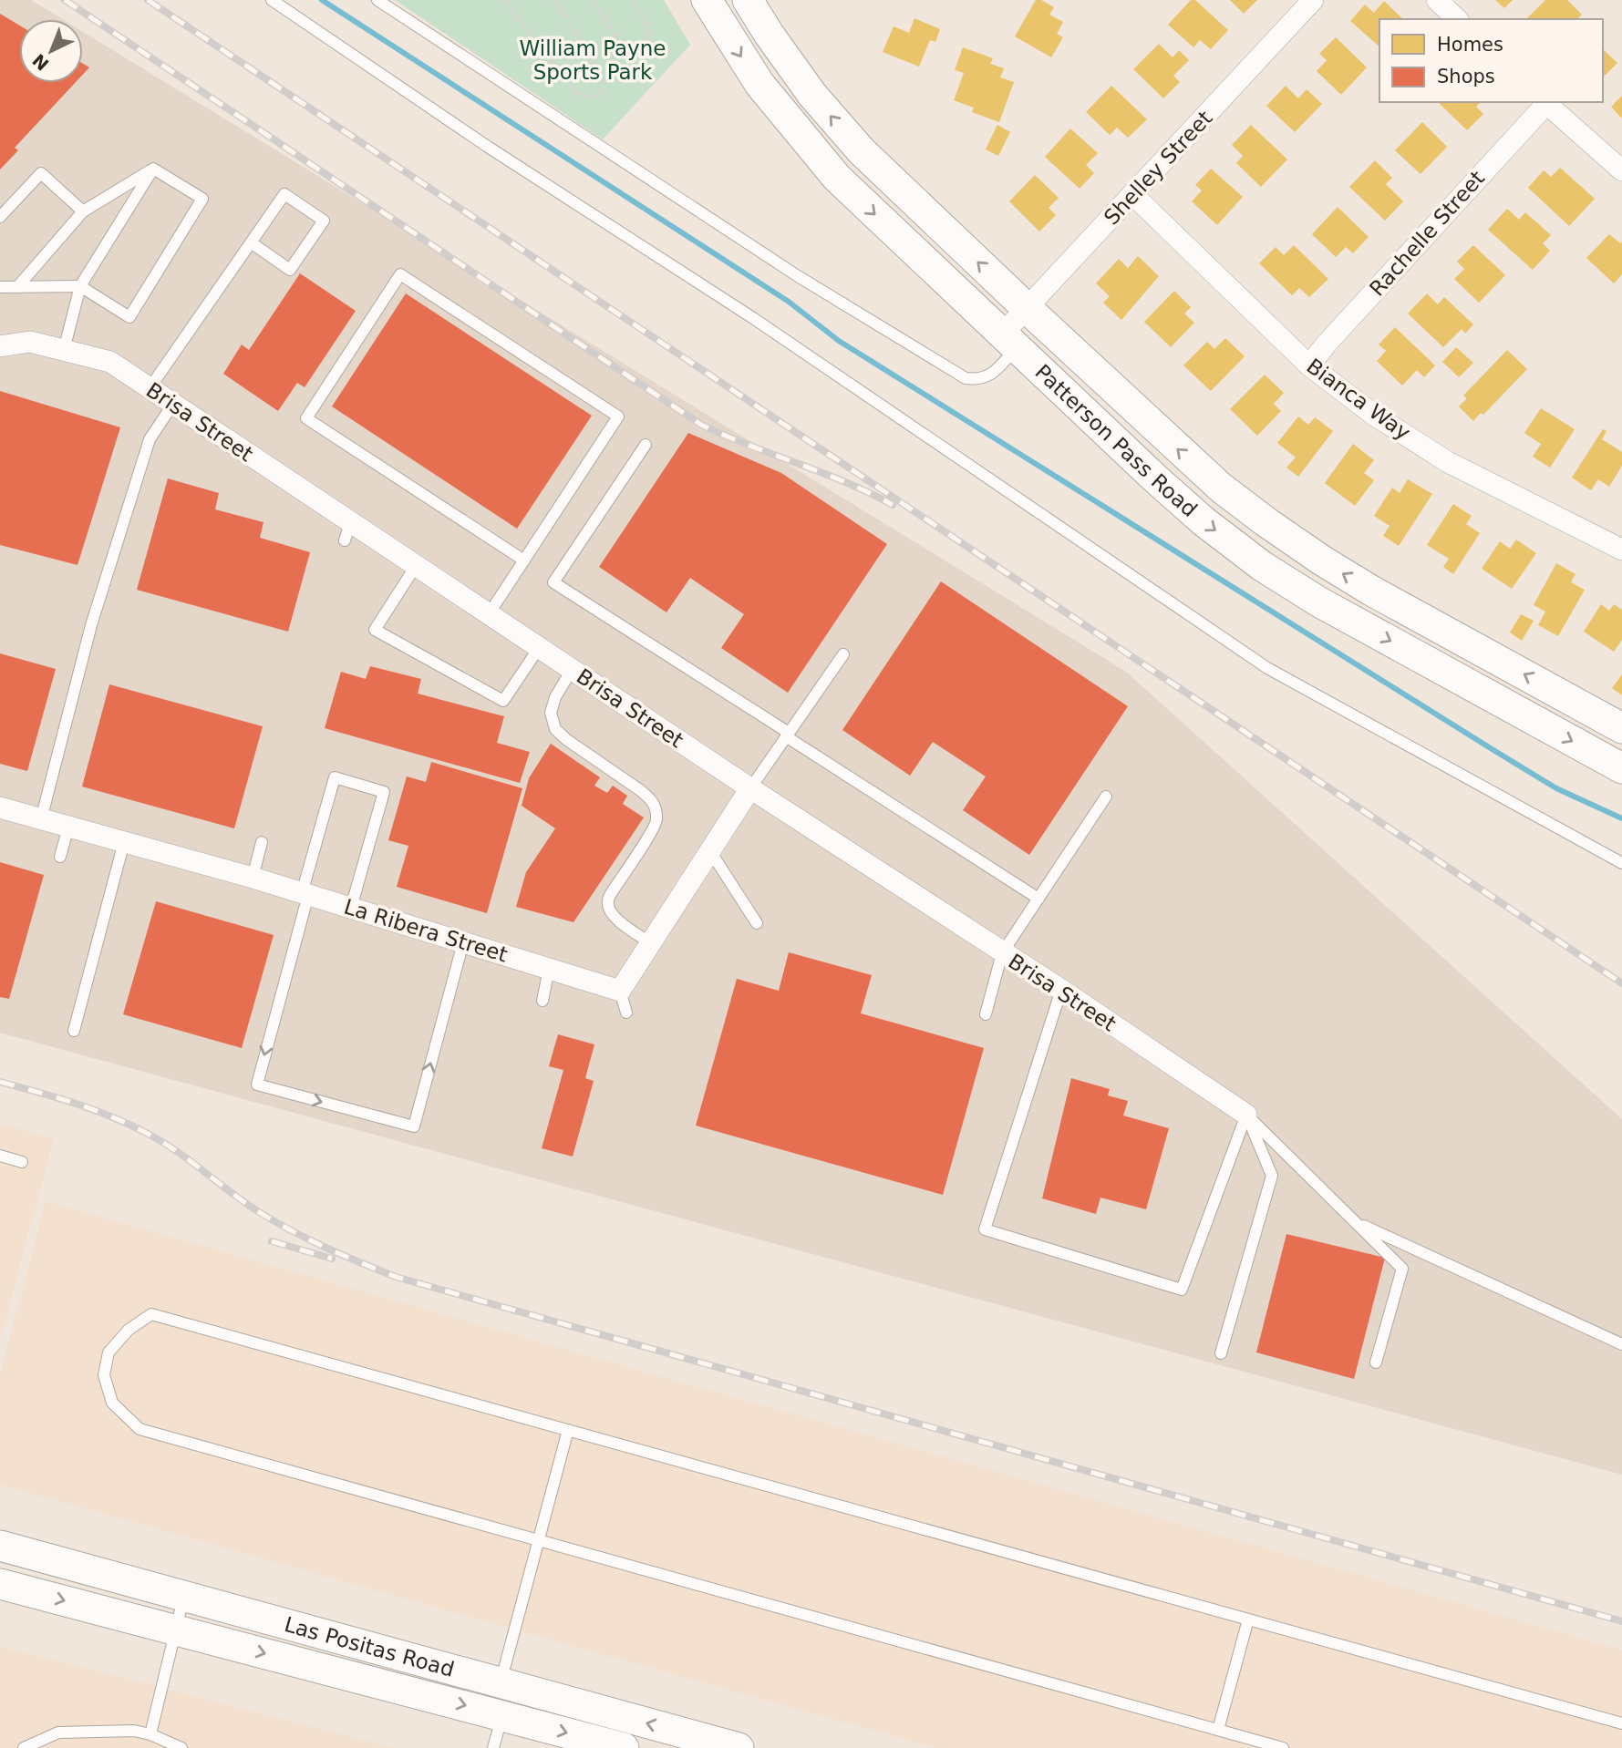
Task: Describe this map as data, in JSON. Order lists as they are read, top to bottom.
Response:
{
  "streets": {
    "main road": ["Patterson Pass Road", "Las Positas Road"],
    "street": [
      "Shelley Street",
      "Rachelle Street",
      "Bianca Way",
      "Brisa Street",
      "La Ribera Street"
    ]
  },
  "crossings": [
    ["Shelley Street", "Bianca Way"],
    ["Shelley Street", "Patterson Pass Road"],
    ["Rachelle Street", "Bianca Way"]
  ],
  "parks": ["William Payne Sports Park"],
  "legend": ["Homes", "Shops"],
  "north": "bottom left"
}
